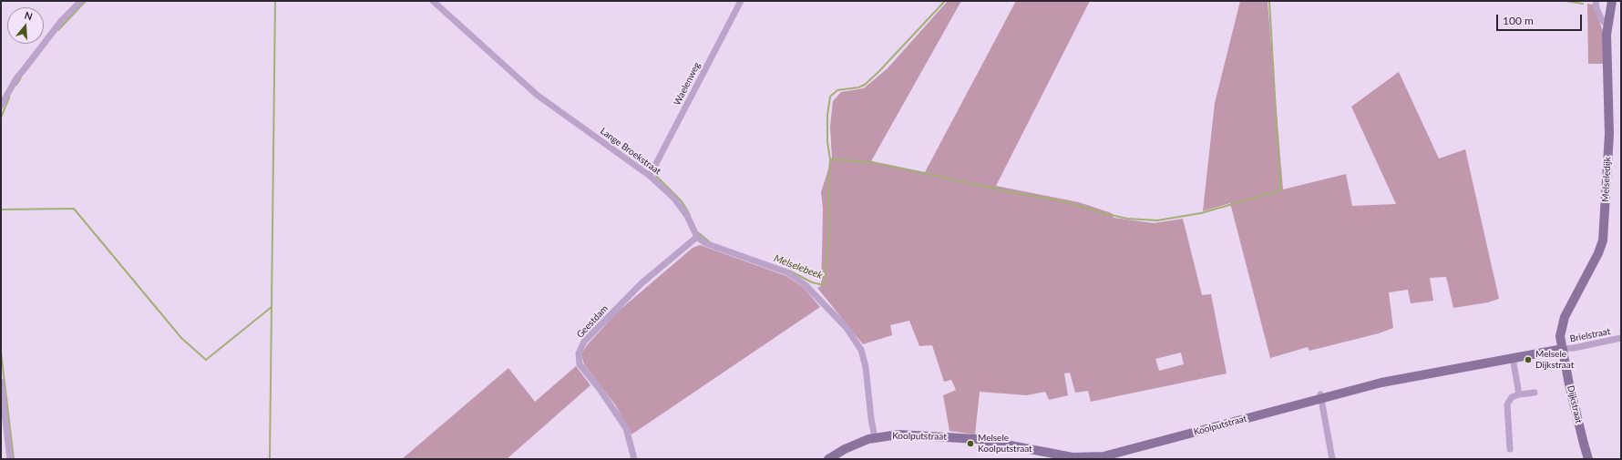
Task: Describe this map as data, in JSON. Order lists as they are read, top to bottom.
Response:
{
  "streets": {
    "street": [
      "Waelenweg",
      "Lange Broekstraat",
      "Melseledijk",
      "Geestdam",
      "Brielstraat",
      "Dijkstraat",
      "Koolputstraat"
    ]
  },
  "crossings": [
    ["Waelenweg", "Lange Broekstraat"],
    ["Lange Broekstraat", "Geestdam"],
    ["Melseledijk", "Brielstraat"],
    ["Melseledijk", "Dijkstraat"],
    ["Melseledijk", "Koolputstraat"],
    ["Brielstraat", "Dijkstraat"],
    ["Brielstraat", "Koolputstraat"],
    ["Dijkstraat", "Koolputstraat"]
  ],
  "water": ["Melselebeek"],
  "places": ["Melsele Dijkstraat", "Melsele Koolputstraat"],
  "scale_bar": "100 m",
  "north": "top"
}
